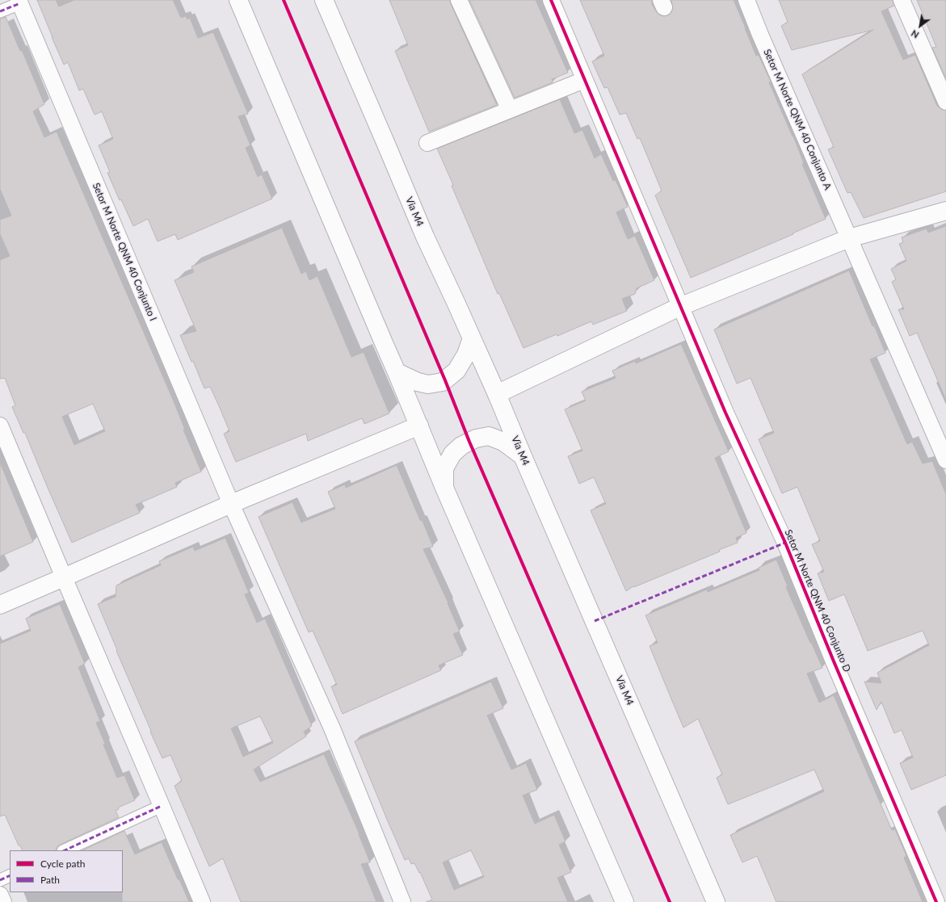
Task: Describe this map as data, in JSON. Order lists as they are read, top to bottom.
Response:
{
  "streets": {
    "main road": ["Via M4"],
    "street": ["Setor M Norte QNM 40 Conjunto A", "Setor M Norte QNM 40 Conjunto I", "Setor M Norte QNM 40 Conjunto D"]
  },
  "legend": ["Cycle path", "Path"],
  "north": "bottom left"
}
